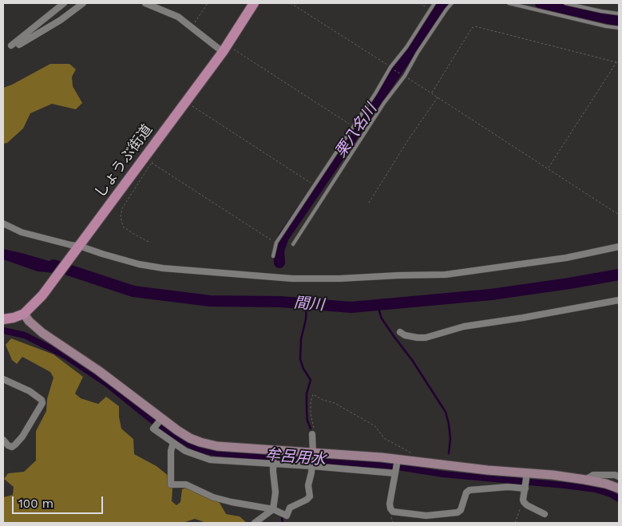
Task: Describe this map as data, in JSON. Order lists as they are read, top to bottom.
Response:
{
  "streets": {
    "main road": ["しょうぶ街道"]
  },
  "water": ["栗八名川", "間川", "牟呂用水"],
  "scale_bar": "100 m"
}
